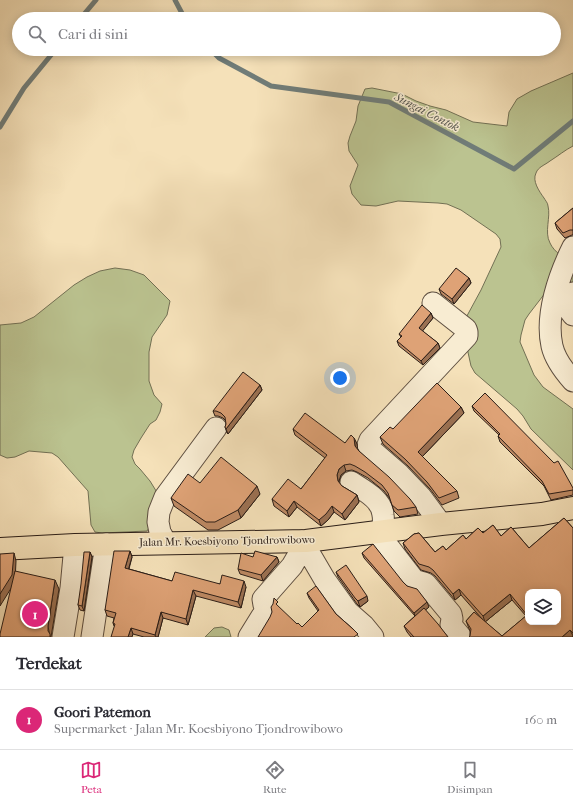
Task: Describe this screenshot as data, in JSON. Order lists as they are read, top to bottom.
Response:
{
  "streets": {
    "main road": ["Jalan Mr. Koesbiyono Tjondrowibowo"]
  },
  "water": ["Sungai Contok"],
  "page": {
    "search": "Cari di sini",
    "pins": "1",
    "heading": "Terdekat",
    "list": [
      {
        "mark": "1",
        "name": "Goori Patemon",
        "note": "Supermarket · Jalan Mr. Koesbiyono Tjondrowibowo",
        "value": "160 m"
      }
    ],
    "nav": ["Peta", "Rute", "Disimpan"]
  }
}
